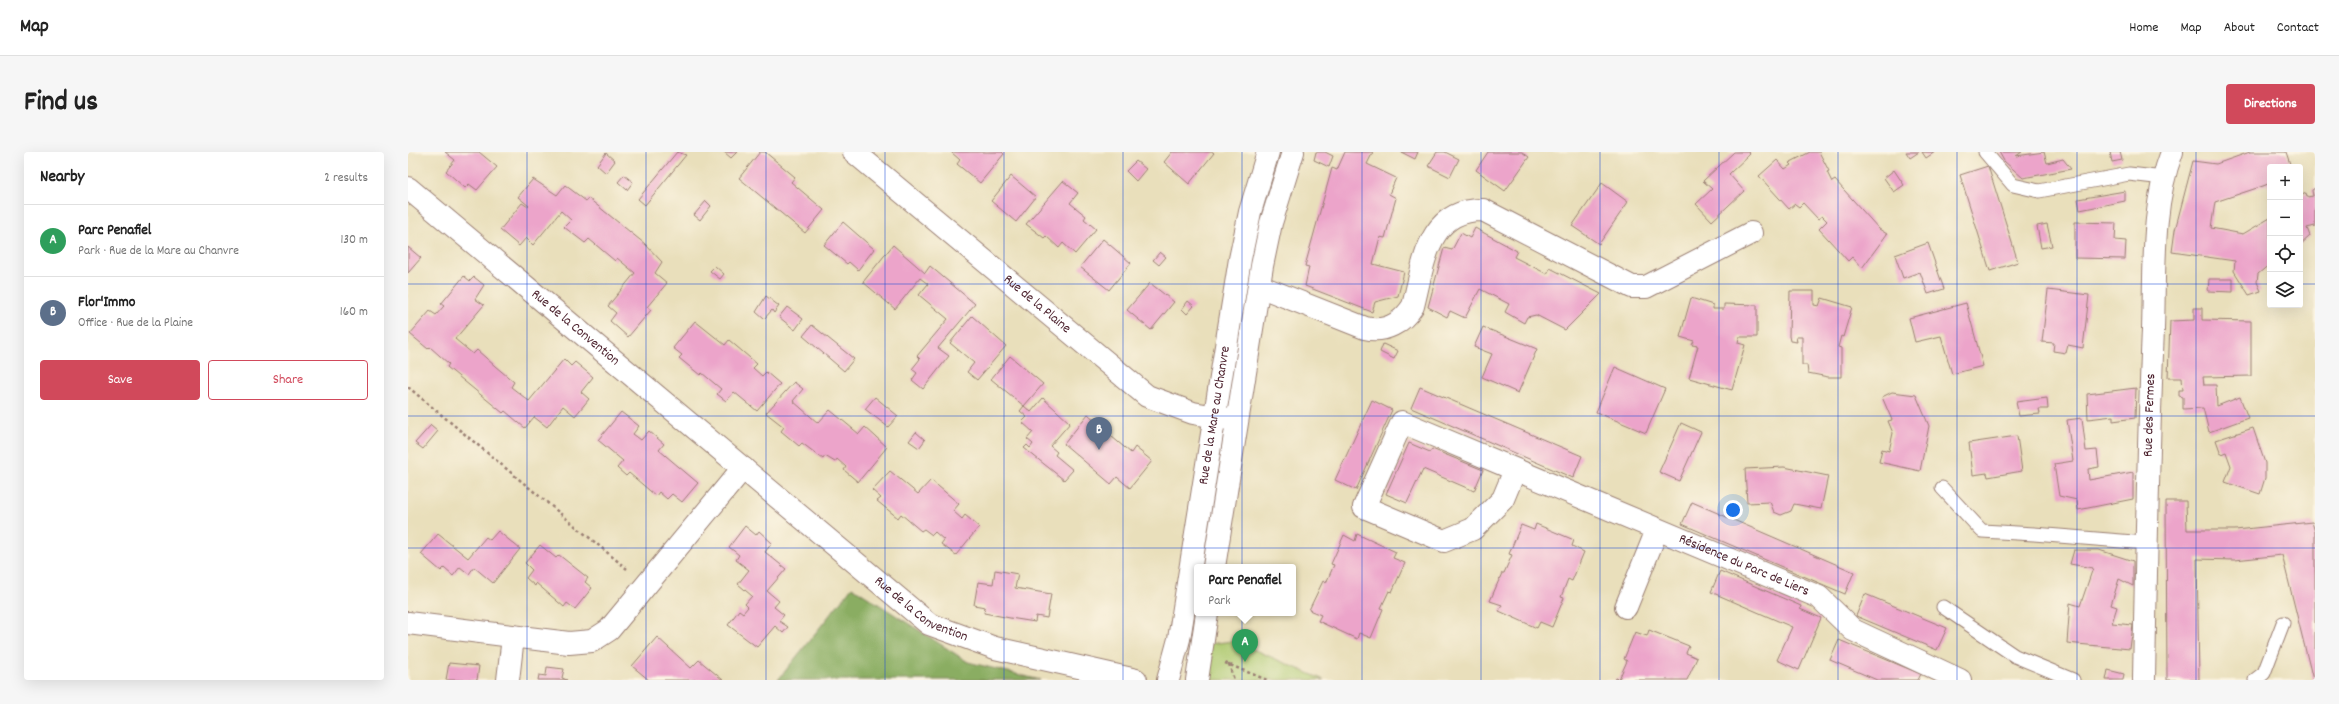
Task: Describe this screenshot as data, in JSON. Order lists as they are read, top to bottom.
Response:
{
  "streets": {
    "street": [
      "Rue de la Plaine",
      "Rue de la Convention",
      "Rue de la Mare au Chanvre",
      "Rue des Fermes",
      "Résidence du Parc de Liers"
    ]
  },
  "crossings": [
    ["Rue de la Plaine", "Rue de la Mare au Chanvre"]
  ],
  "page": {
    "header": "Map",
    "nav": [
      "Home",
      "Map",
      "About",
      "Contact"
    ],
    "title": "Find us",
    "buttons": [
      "Directions",
      ["Save", "Share"]
    ],
    "heading": ["Nearby", "2 results"],
    "map_buttons": ["+", "−"],
    "list": [
      {
        "mark": "A",
        "name": "Parc Penafiel",
        "note": "Park · Rue de la Mare au Chanvre",
        "value": "130 m"
      },
      {
        "mark": "B",
        "name": "Flor'Immo",
        "note": "Office · Rue de la Plaine",
        "value": "160 m"
      }
    ],
    "pins": ["B", "A"],
    "popup": ["Parc Penafiel", "Park"]
  }
}
